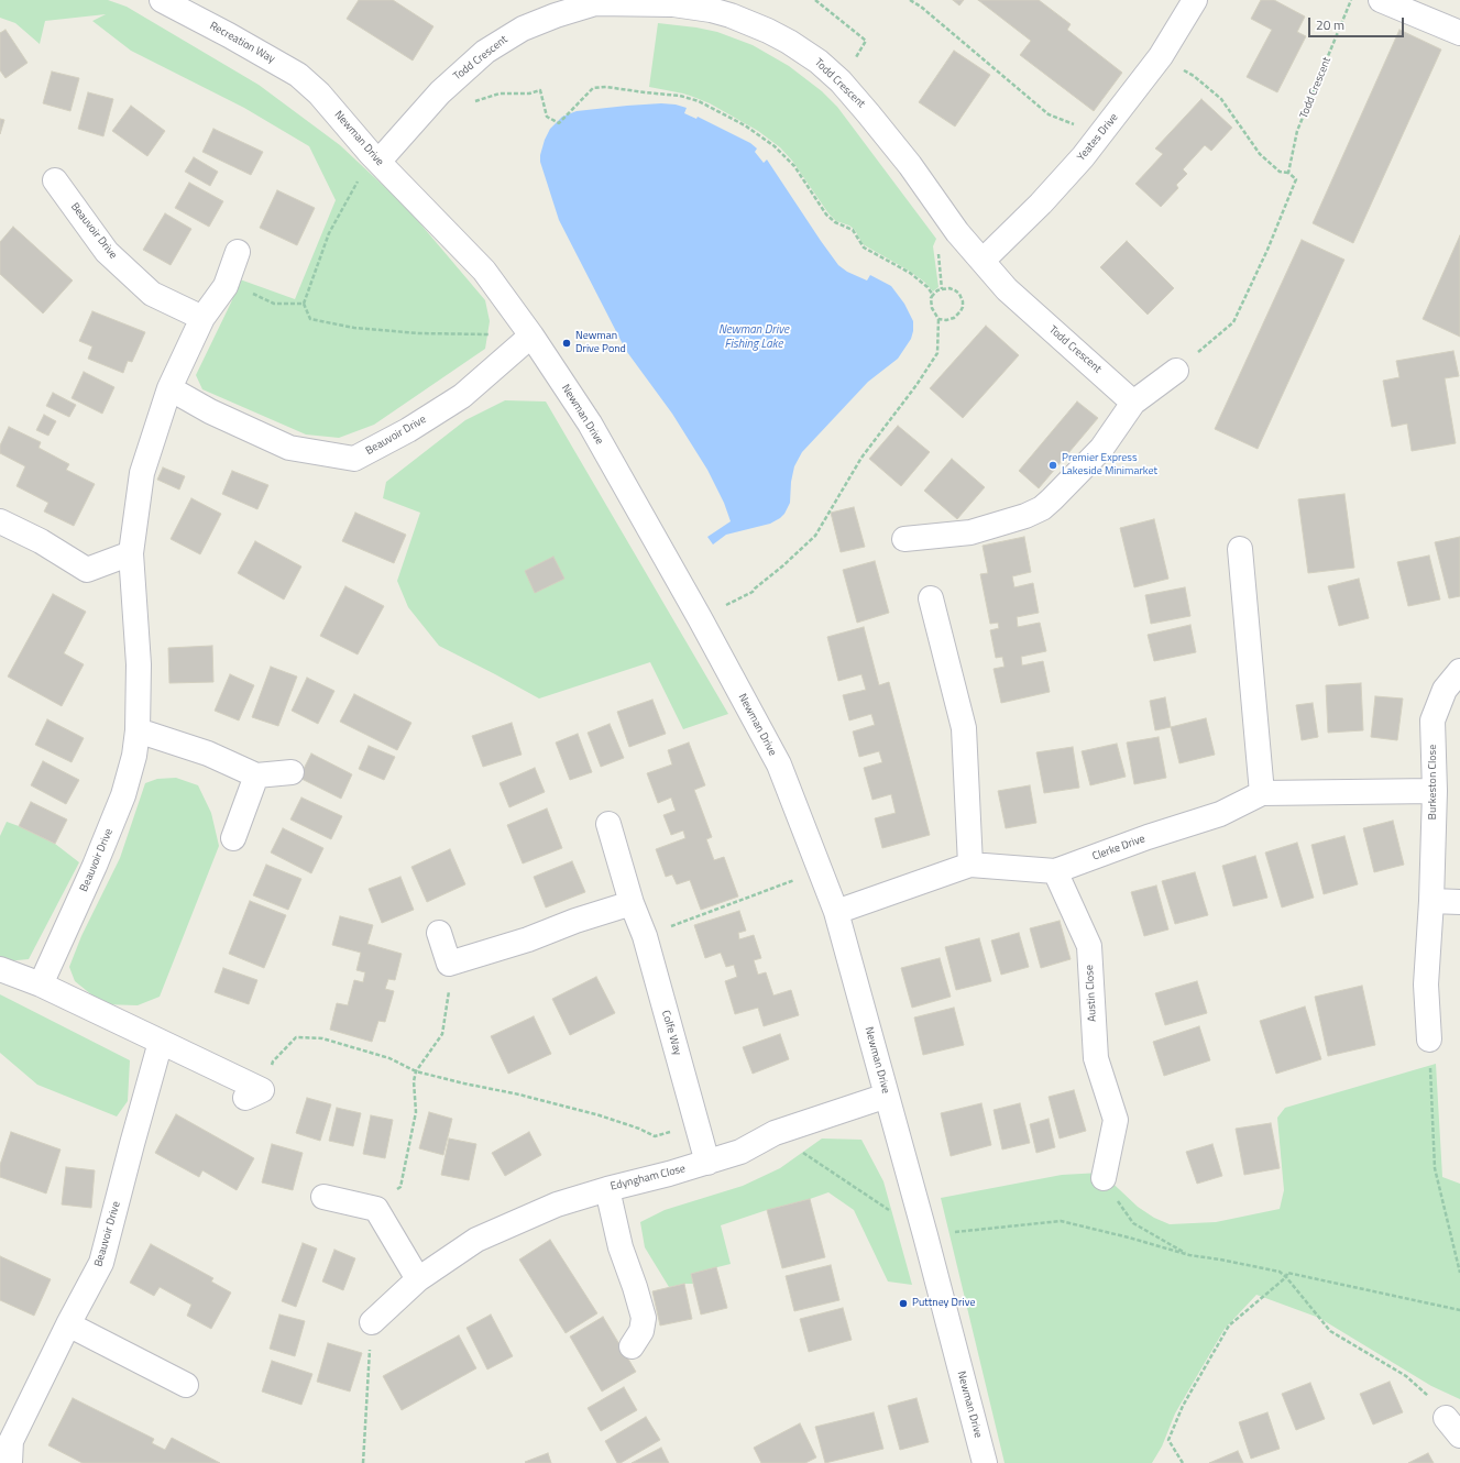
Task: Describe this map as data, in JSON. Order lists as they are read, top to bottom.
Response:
{
  "streets": {
    "street": [
      "Recreation Way",
      "Todd Crescent",
      "Yeates Drive",
      "Newman Drive",
      "Beauvoir Drive",
      "Burkeston Close",
      "Clerke Drive",
      "Austin Close",
      "Colfe Way",
      "Edyngham Close"
    ]
  },
  "crossings": [
    ["Recreation Way", "Newman Drive"],
    ["Todd Crescent", "Yeates Drive"],
    ["Todd Crescent", "Newman Drive"],
    ["Newman Drive", "Beauvoir Drive"],
    ["Newman Drive", "Clerke Drive"],
    ["Newman Drive", "Edyngham Close"],
    ["Burkeston Close", "Clerke Drive"],
    ["Clerke Drive", "Austin Close"],
    ["Colfe Way", "Edyngham Close"]
  ],
  "water": ["Newman Drive Fishing Lake"],
  "places": ["Newman Drive Pond", "Premier Express Lakeside Minimarket", "Puttney Drive"],
  "scale_bar": "20 m"
}
